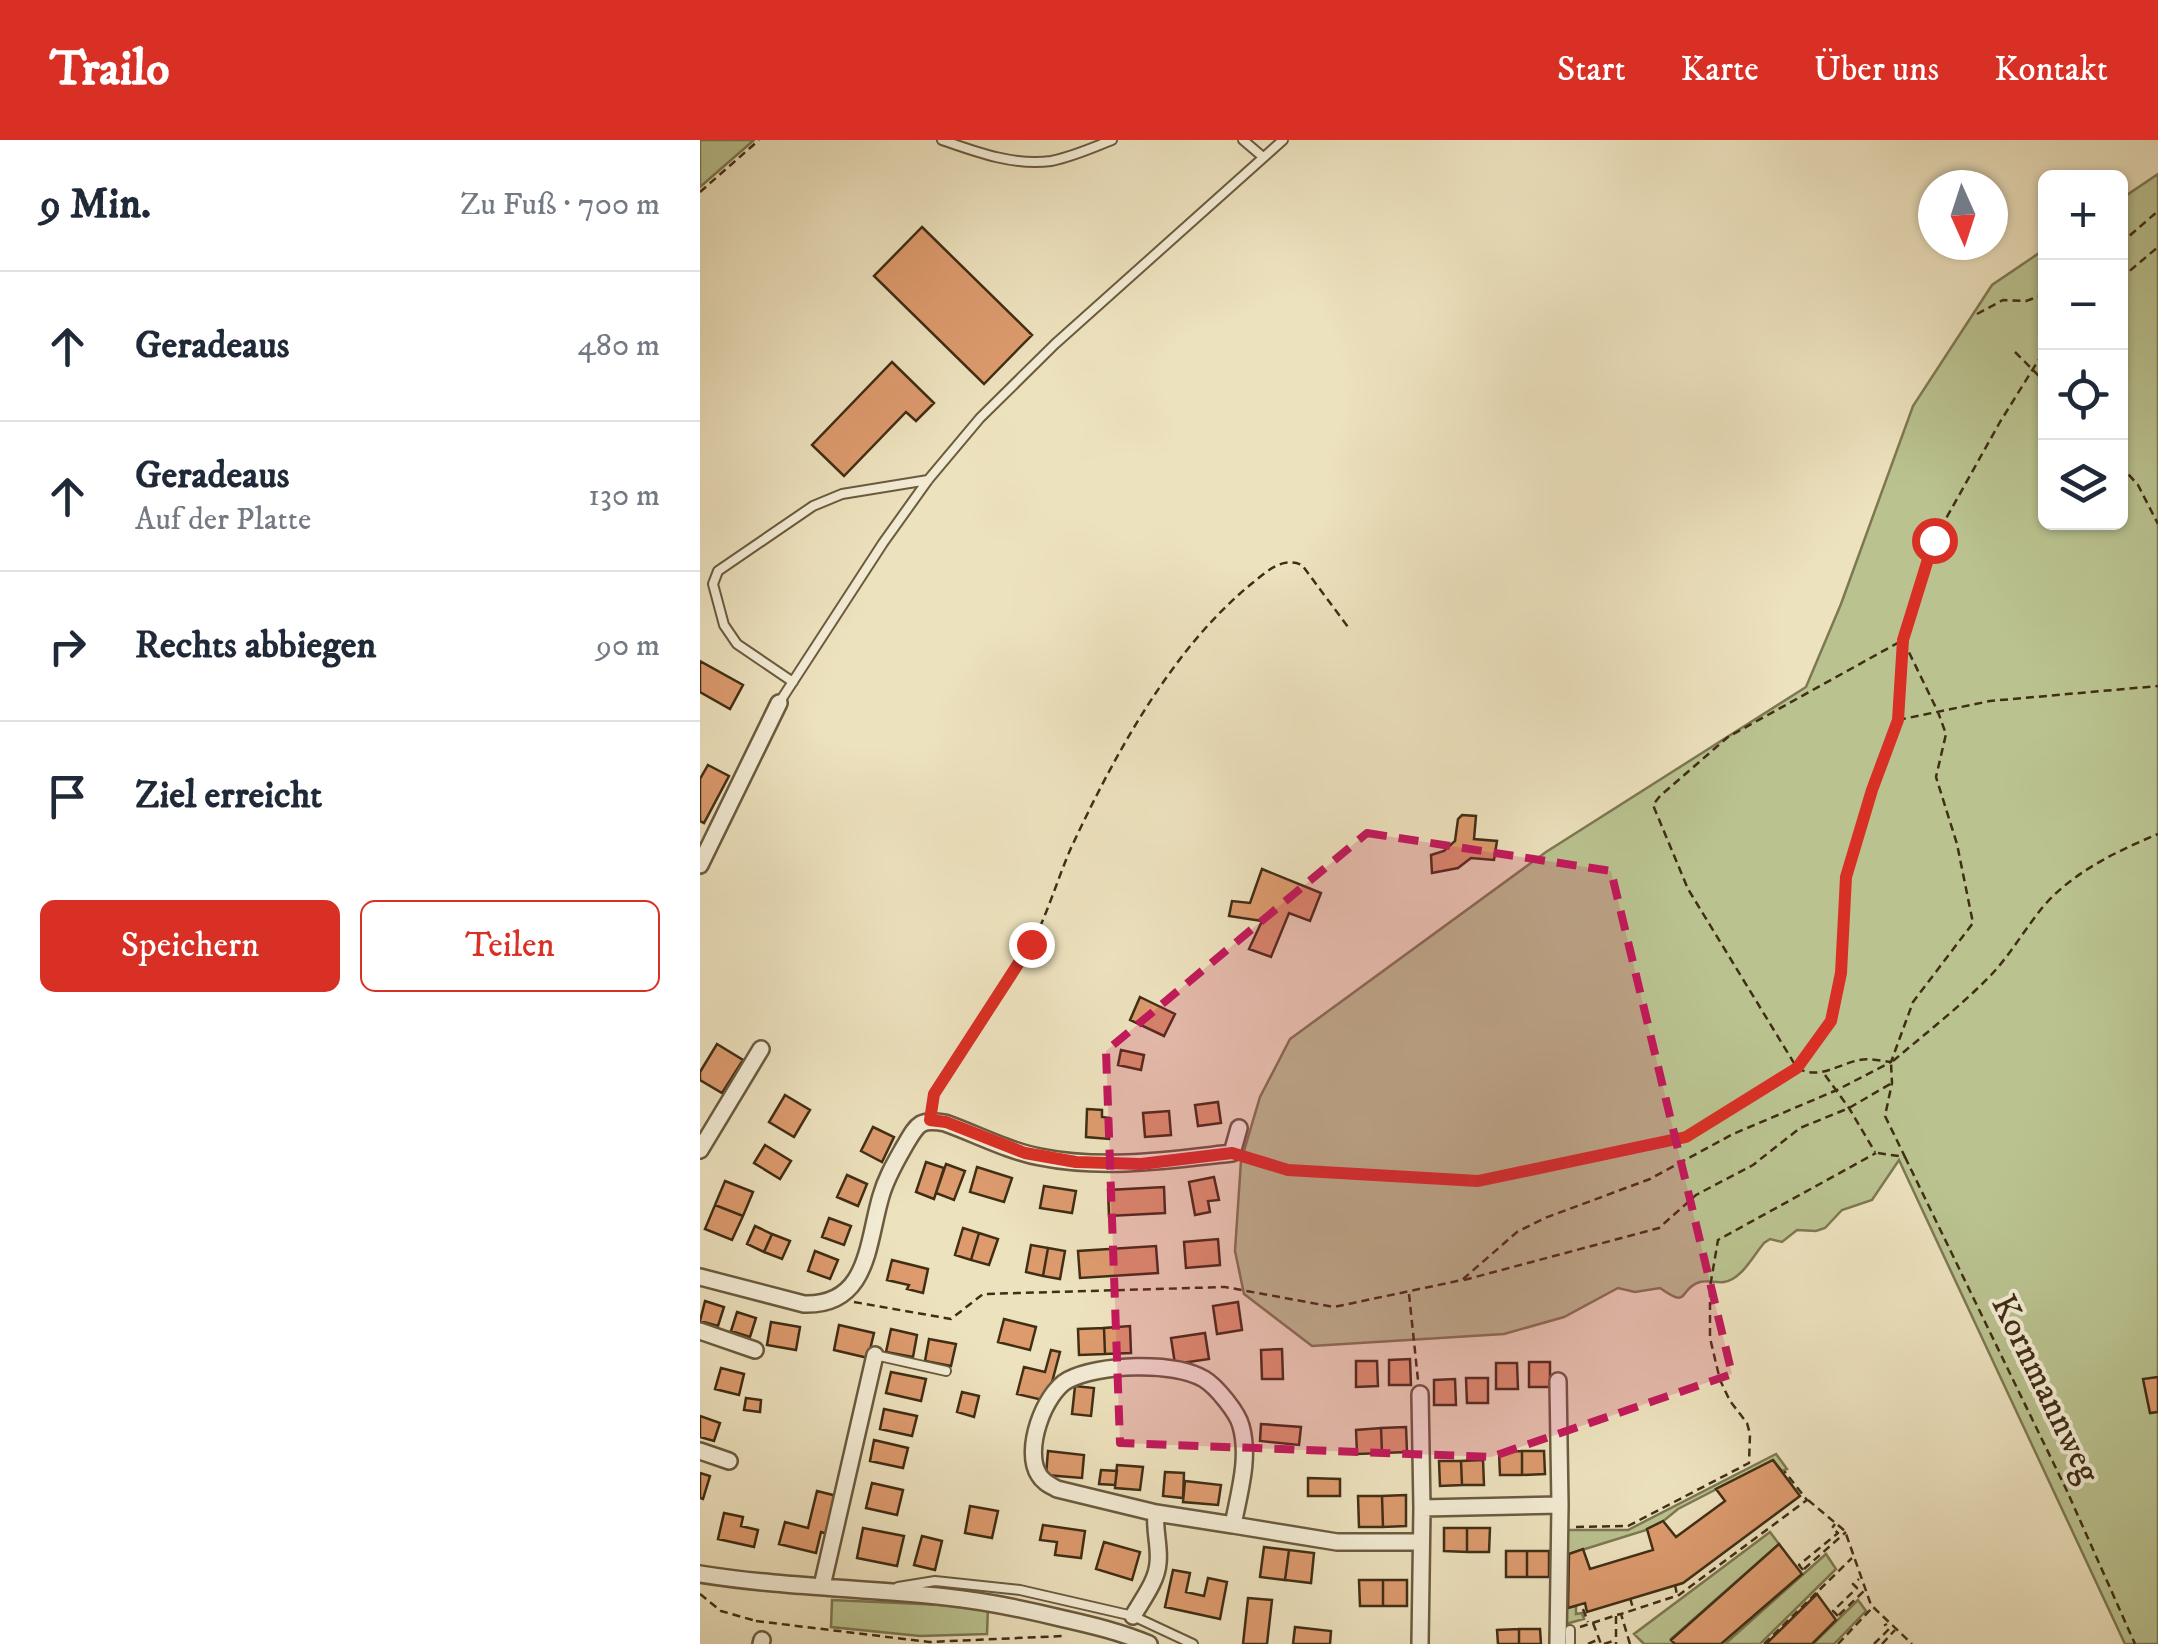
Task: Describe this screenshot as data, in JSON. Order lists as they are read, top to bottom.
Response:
{
  "streets": {
    "path": ["Kornmannweg"]
  },
  "north": "bottom",
  "page": {
    "header": "Trailo",
    "nav": [
      "Start",
      "Karte",
      "Über uns",
      "Kontakt"
    ],
    "heading": ["9 Min.", "Zu Fuß · 700 m"],
    "map_buttons": ["+", "−"],
    "list": [
      ["Geradeaus", "480 m"],
      ["Geradeaus", "Auf der Platte", "130 m"],
      ["Rechts abbiegen", "90 m"],
      "Ziel erreicht"
    ],
    "buttons": ["Speichern", "Teilen"]
  }
}
